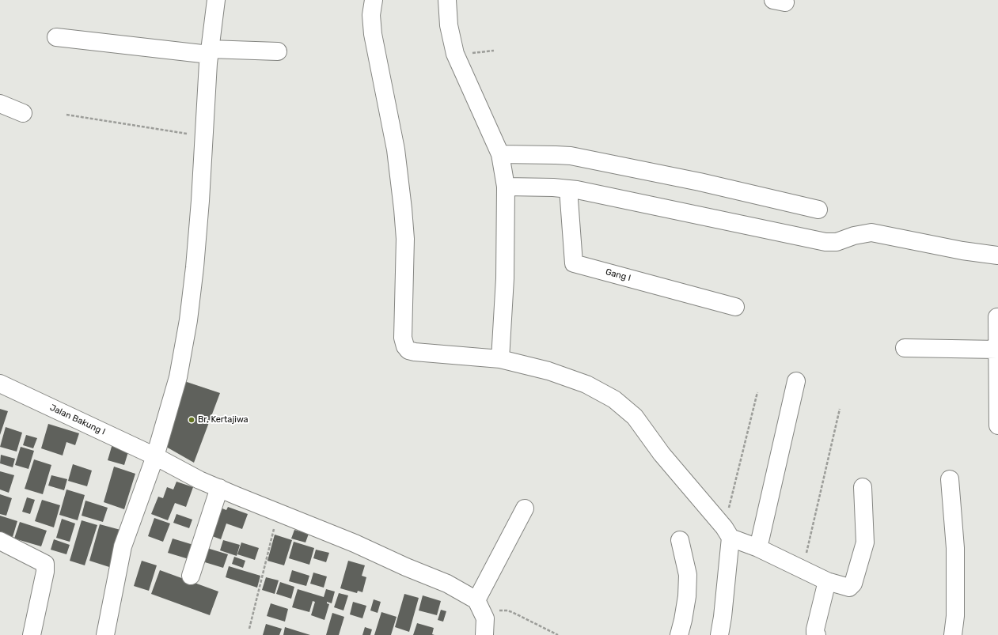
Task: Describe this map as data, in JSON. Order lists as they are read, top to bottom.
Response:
{
  "streets": {
    "street": ["Gang I", "Jalan Bakung I"]
  },
  "places": ["Br. Kertajiwa"]
}
